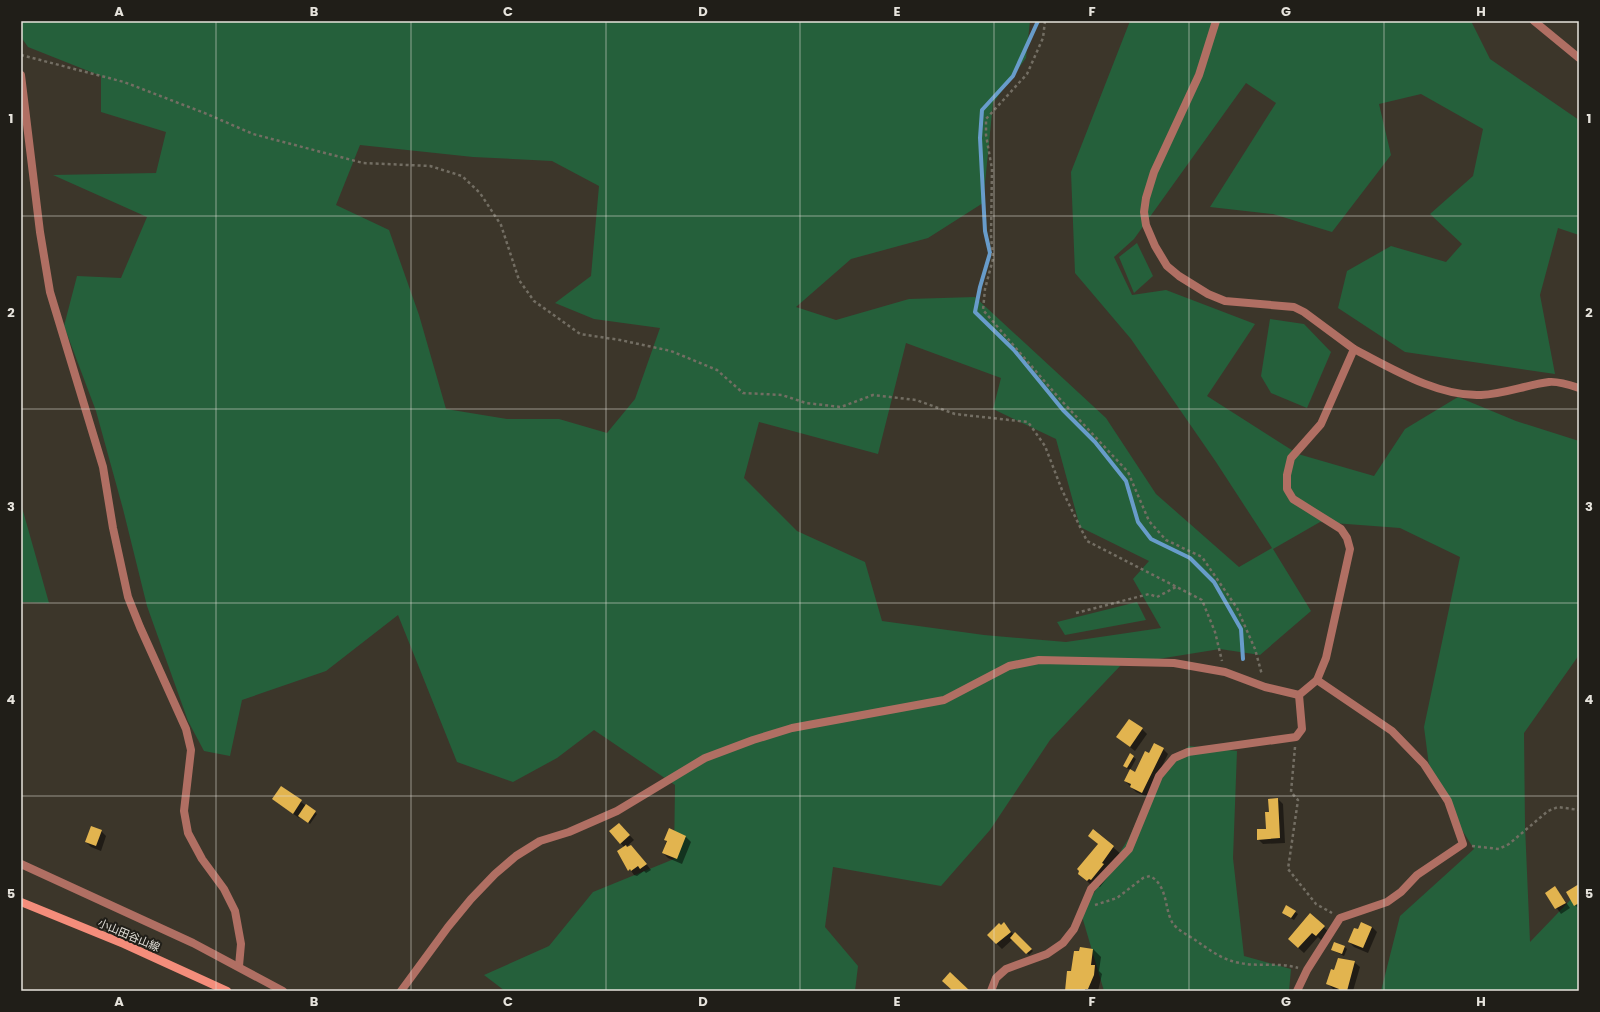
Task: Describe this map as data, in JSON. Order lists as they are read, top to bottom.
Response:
{
  "streets": {
    "main road": ["小山田谷山線"]
  },
  "grid": {
    "columns": [
      "A",
      "B",
      "C",
      "D",
      "E",
      "F",
      "G",
      "H"
    ],
    "rows": [
      "1",
      "2",
      "3",
      "4",
      "5"
    ]
  }
}
